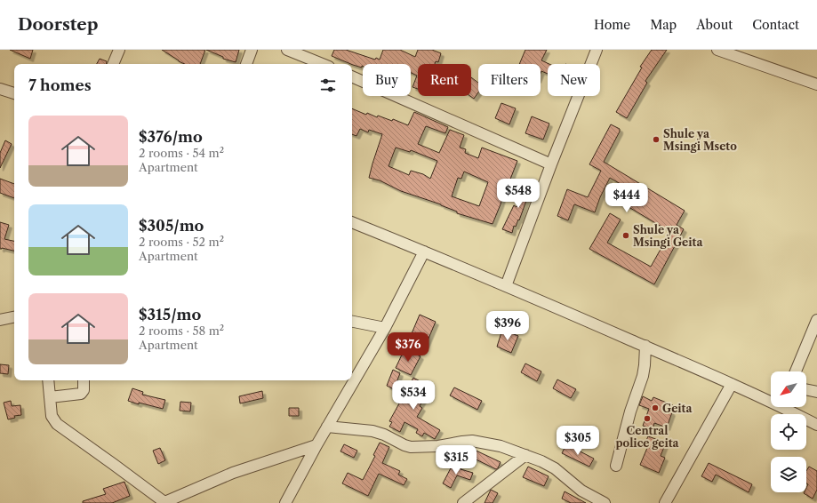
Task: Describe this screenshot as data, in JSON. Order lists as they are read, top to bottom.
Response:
{
  "places": [
    "Shule ya Msingi Mseto",
    "Shule ya Msingi Geita",
    "Geita",
    "Central police geita"
  ],
  "north": "bottom left",
  "page": {
    "header": "Doorstep",
    "nav": [
      "Home",
      "Map",
      "About",
      "Contact"
    ],
    "chip": [
      "Buy",
      "Rent",
      "Filters",
      "New"
    ],
    "heading": "7 homes",
    "list": [
      {
        "name": "$376/mo",
        "note": "2 rooms · 54 m² · Apartment"
      },
      {
        "name": "$305/mo",
        "note": "2 rooms · 52 m² · Apartment"
      },
      {
        "name": "$315/mo",
        "note": "2 rooms · 58 m² · Apartment"
      }
    ],
    "price": [
      "$548",
      "$444",
      "$396",
      "$376",
      "$534",
      "$305",
      "$315"
    ]
  }
}
